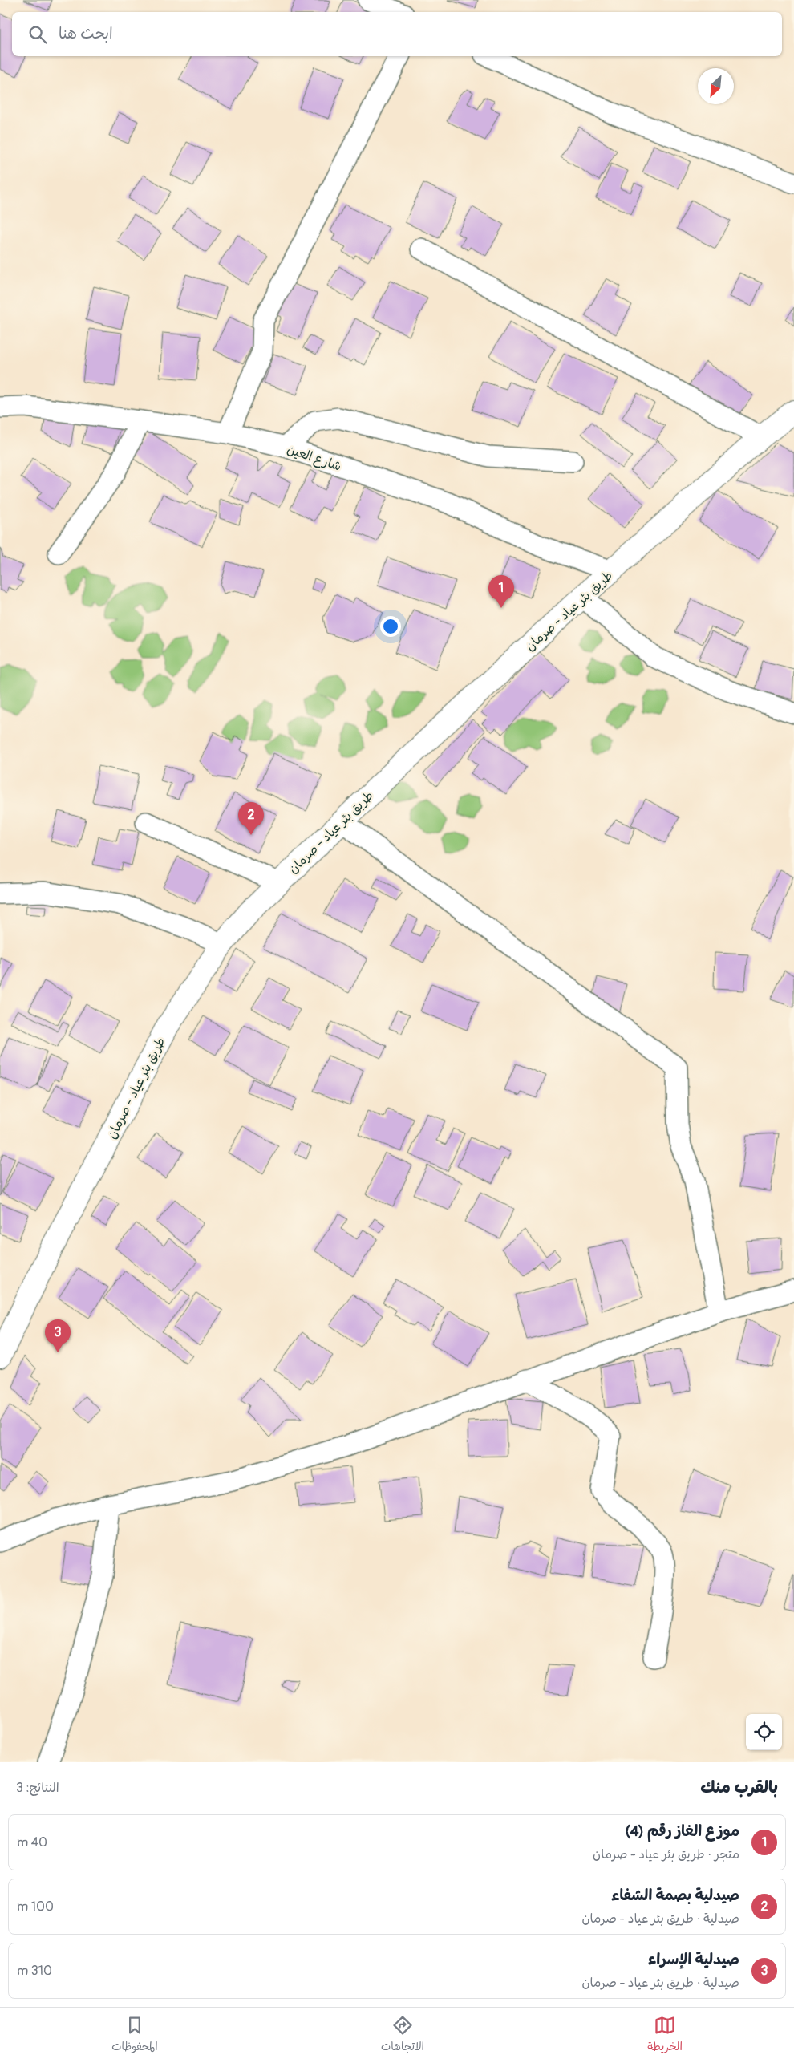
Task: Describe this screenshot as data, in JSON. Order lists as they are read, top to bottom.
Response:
{
  "streets": {
    "highway": ["طريق بئر عياد - صرمان"],
    "street": ["شارع العين"]
  },
  "crossings": [
    ["شارع العين", "طريق بئر عياد - صرمان"]
  ],
  "north": "bottom left",
  "page": {
    "search": "ابحث هنا",
    "pins": ["1", "2", "3"],
    "heading": ["بالقرب منك", "النتائج: 3"],
    "list": [
      {
        "mark": "1",
        "name": "موزع الغاز رقم (4)",
        "note": "متجر · طريق بئر عياد - صرمان",
        "value": "40 m"
      },
      {
        "mark": "2",
        "name": "صيدلية بصمة الشفاء",
        "note": "صيدلية · طريق بئر عياد - صرمان",
        "value": "100 m"
      },
      {
        "mark": "3",
        "name": "صيدلية الإسراء",
        "note": "صيدلية · طريق بئر عياد - صرمان",
        "value": "310 m"
      }
    ],
    "nav": ["الخريطة", "الاتجاهات", "المحفوظات"]
  }
}
